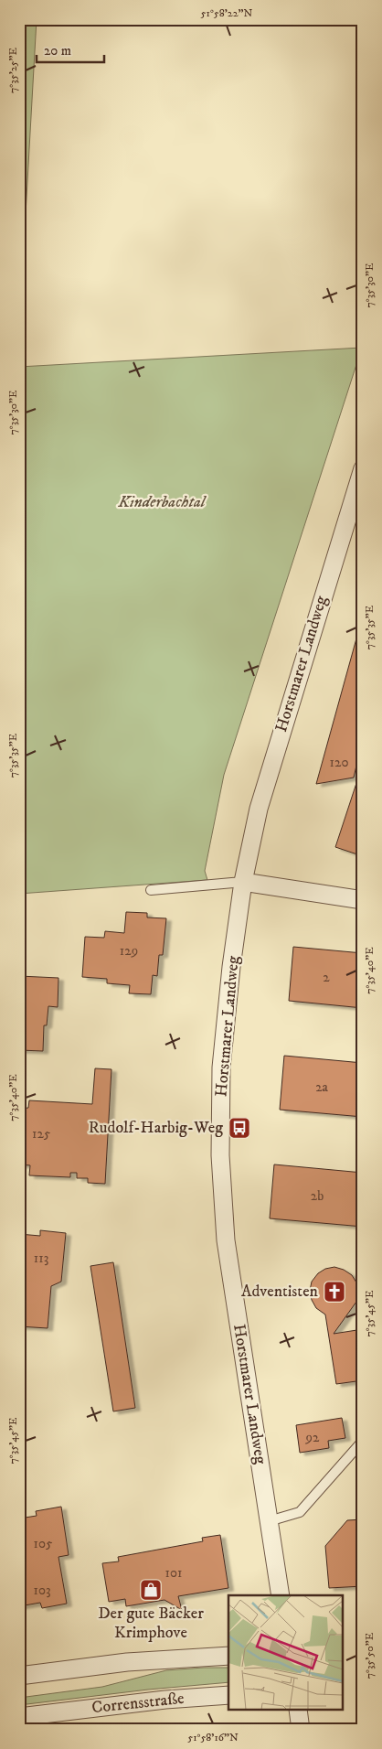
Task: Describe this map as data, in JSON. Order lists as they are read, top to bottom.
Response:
{
  "streets": {
    "street": ["Horstmarer Landweg", "Corrensstraße"]
  },
  "parks": ["Kinderbachtal"],
  "places": {
    "bus stop": ["Rudolf-Harbig-Weg"],
    "church": ["Adventisten"],
    "shop": ["Der gute Bäcker Krimphove"]
  },
  "house_numbers": [
    "120",
    "129",
    "2",
    "2a",
    "125",
    "2b",
    "113",
    "92",
    "105",
    "101",
    "103"
  ],
  "scale_bar": "20 m",
  "coordinates": [
    "51°58'22\"N",
    "7°35'25\"E",
    "7°35'30\"E",
    "7°35'35\"E",
    "7°35'40\"E",
    "7°35'45\"E",
    "7°35'50\"E",
    "51°58'16\"N"
  ]
}
